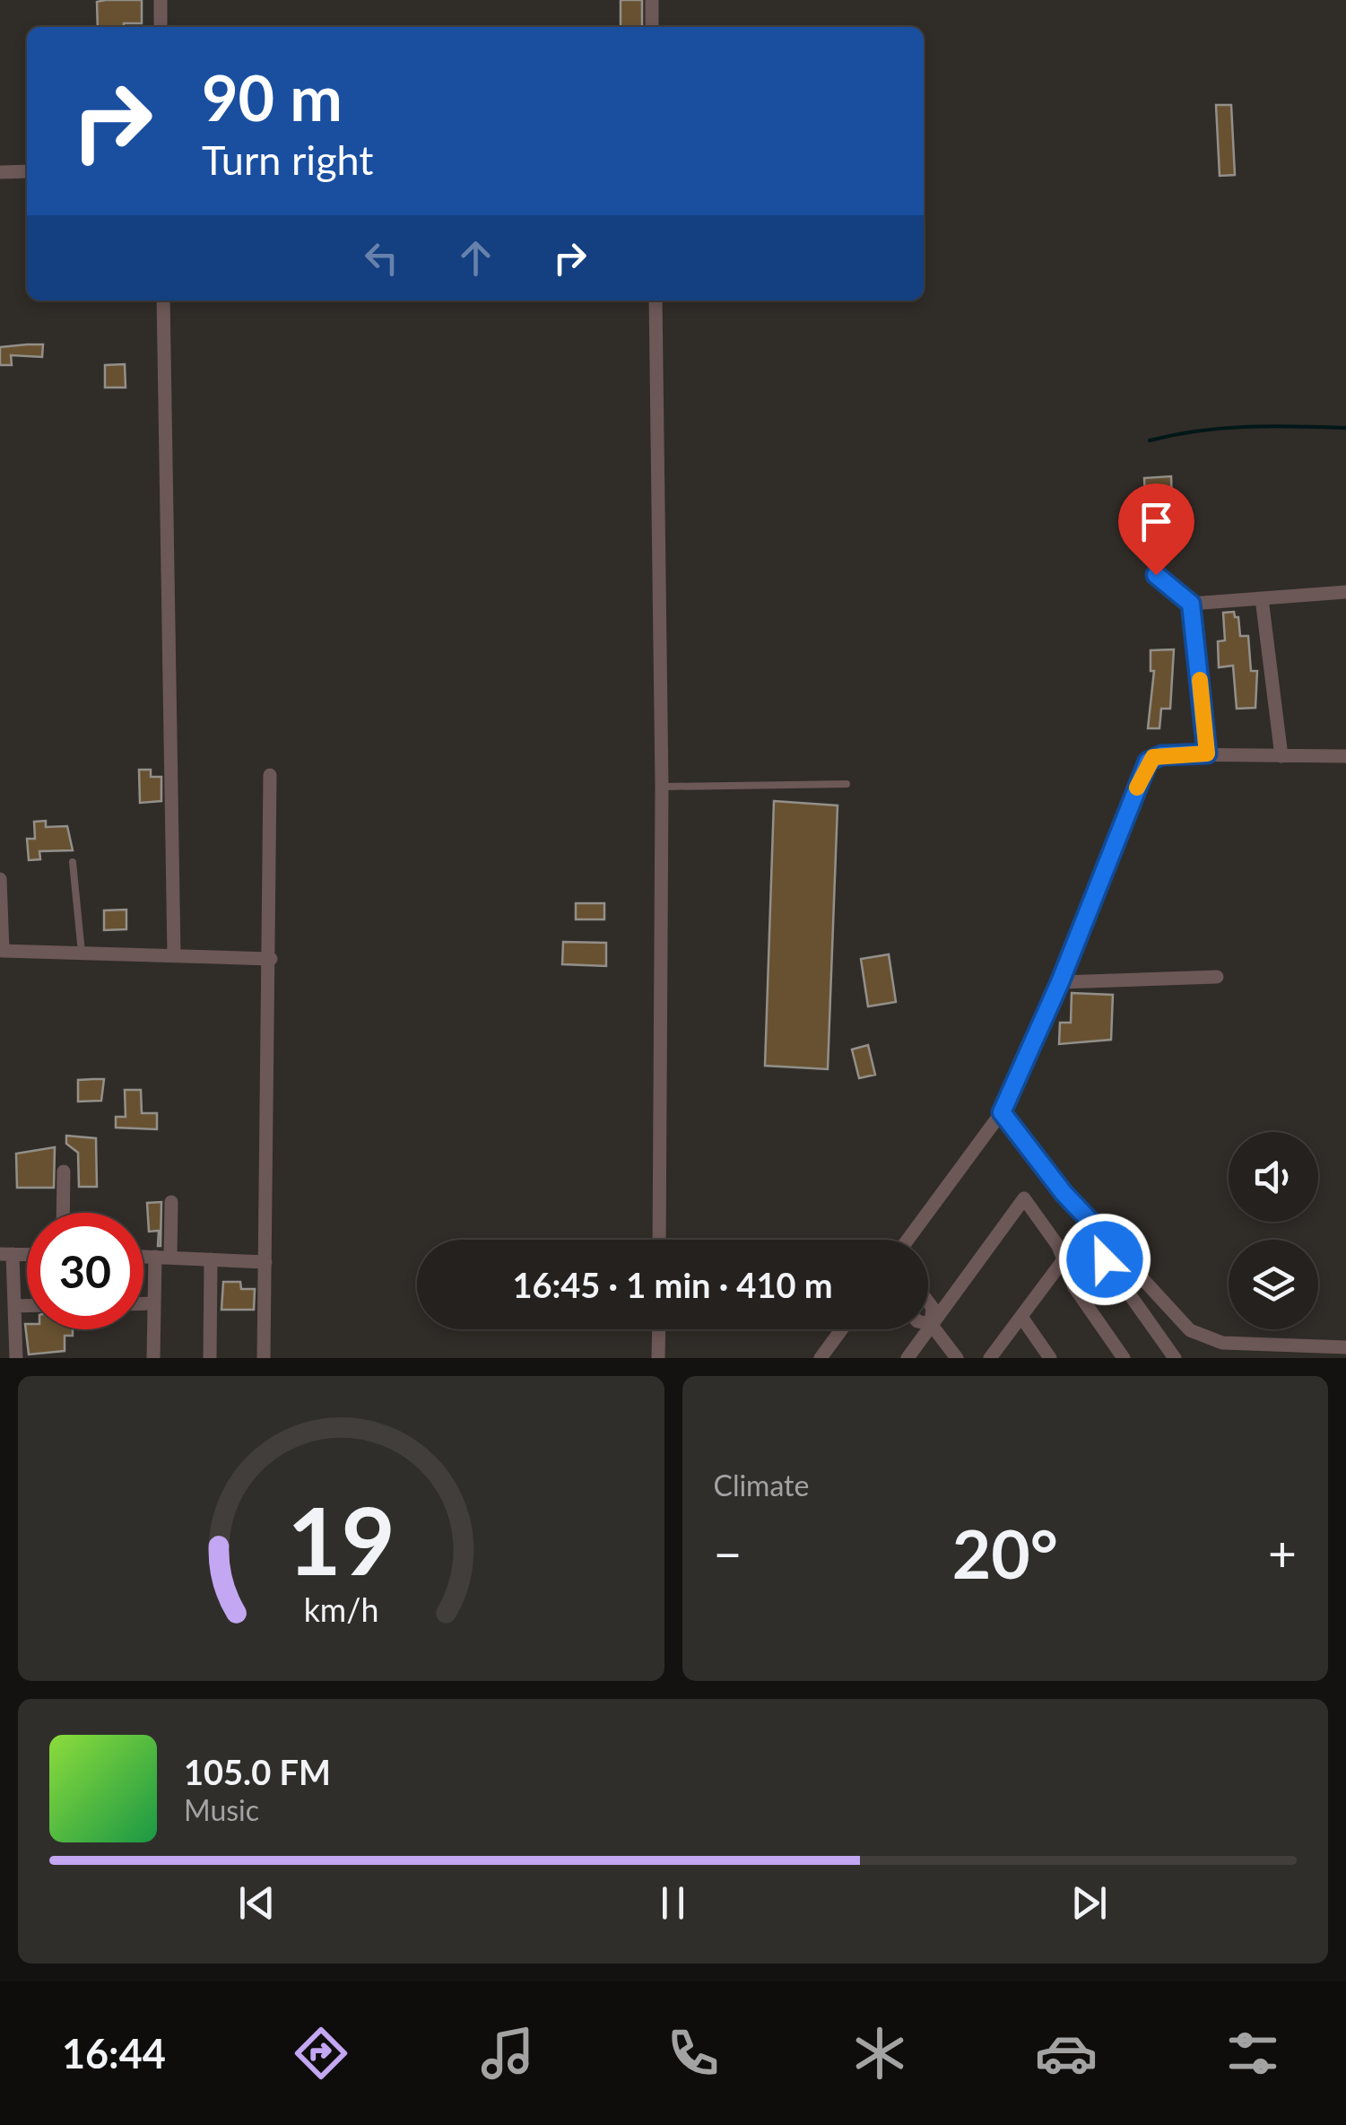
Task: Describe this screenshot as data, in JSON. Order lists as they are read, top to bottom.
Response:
{
  "page": {
    "turn": ["90 m", "Turn right"],
    "limit": "30",
    "trip": "16:45 · 1 min · 410 m",
    "tile": "Climate",
    "heat": ["−", "20°", "+"],
    "song": ["105.0 FM", "Music"],
    "tabs": "16:44",
    "gauge": ["19", "km/h"]
  }
}
